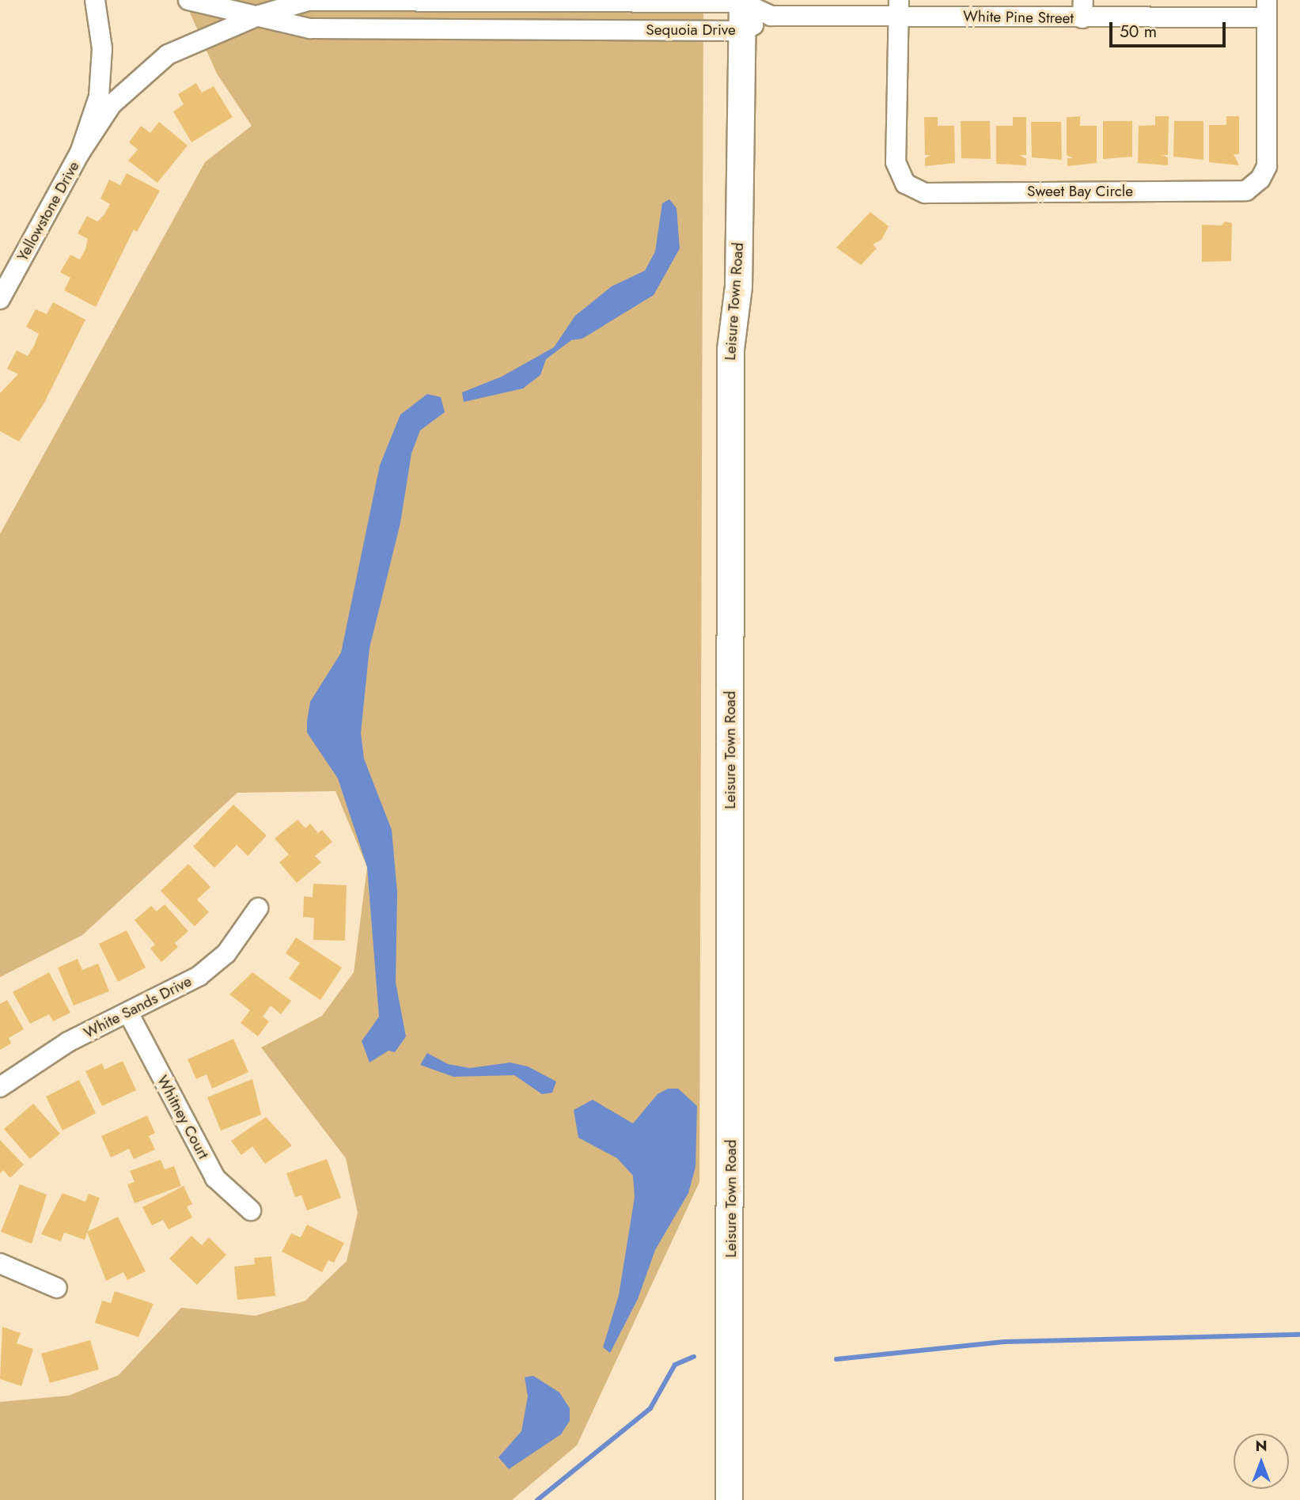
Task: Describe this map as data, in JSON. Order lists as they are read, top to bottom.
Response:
{
  "streets": {
    "main road": ["Leisure Town Road"],
    "street": [
      "White Pine Street",
      "Sequoia Drive",
      "Sweet Bay Circle",
      "Yellowstone Drive",
      "White Sands Drive",
      "Whitney Court"
    ]
  },
  "crossings": [
    ["White Pine Street", "Sequoia Drive"],
    ["White Pine Street", "Sweet Bay Circle"],
    ["Sequoia Drive", "Yellowstone Drive"],
    ["Sequoia Drive", "Leisure Town Road"],
    ["White Sands Drive", "Whitney Court"]
  ],
  "scale_bar": "50 m",
  "north": "top"
}
